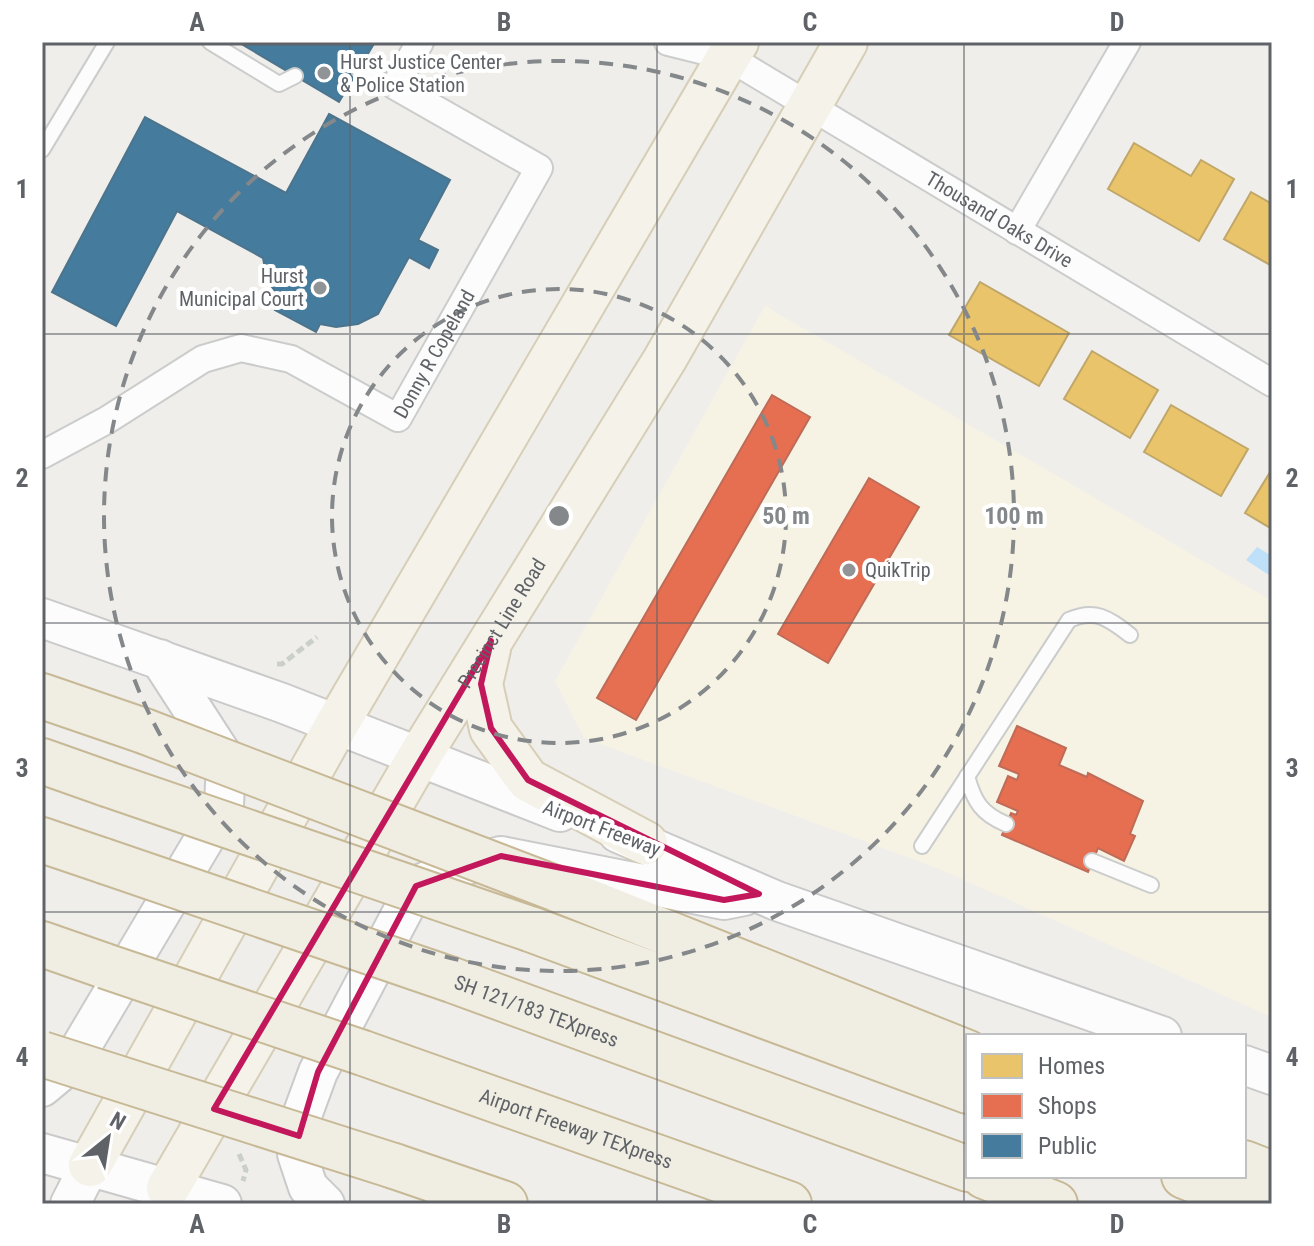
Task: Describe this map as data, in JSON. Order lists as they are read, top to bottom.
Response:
{
  "streets": {
    "highway": ["SH 121/183 TEXpress", "Airport Freeway TEXpress"],
    "main road": ["Precinct Line Road", "Airport Freeway"],
    "street": ["Thousand Oaks Drive", "Donny R Copeland"]
  },
  "crossings": [
    ["Thousand Oaks Drive", "Precinct Line Road"],
    ["Precinct Line Road", "Airport Freeway"]
  ],
  "places": ["Hurst Justice Center & Police Station", "Hurst Municipal Court", "QuikTrip"],
  "legend": ["Homes", "Shops", "Public"],
  "north": "top right",
  "grid": {
    "columns": [
      "A",
      "B",
      "C",
      "D"
    ],
    "rows": [
      "1",
      "2",
      "3",
      "4"
    ]
  },
  "rings": ["50 m", "100 m"]
}
